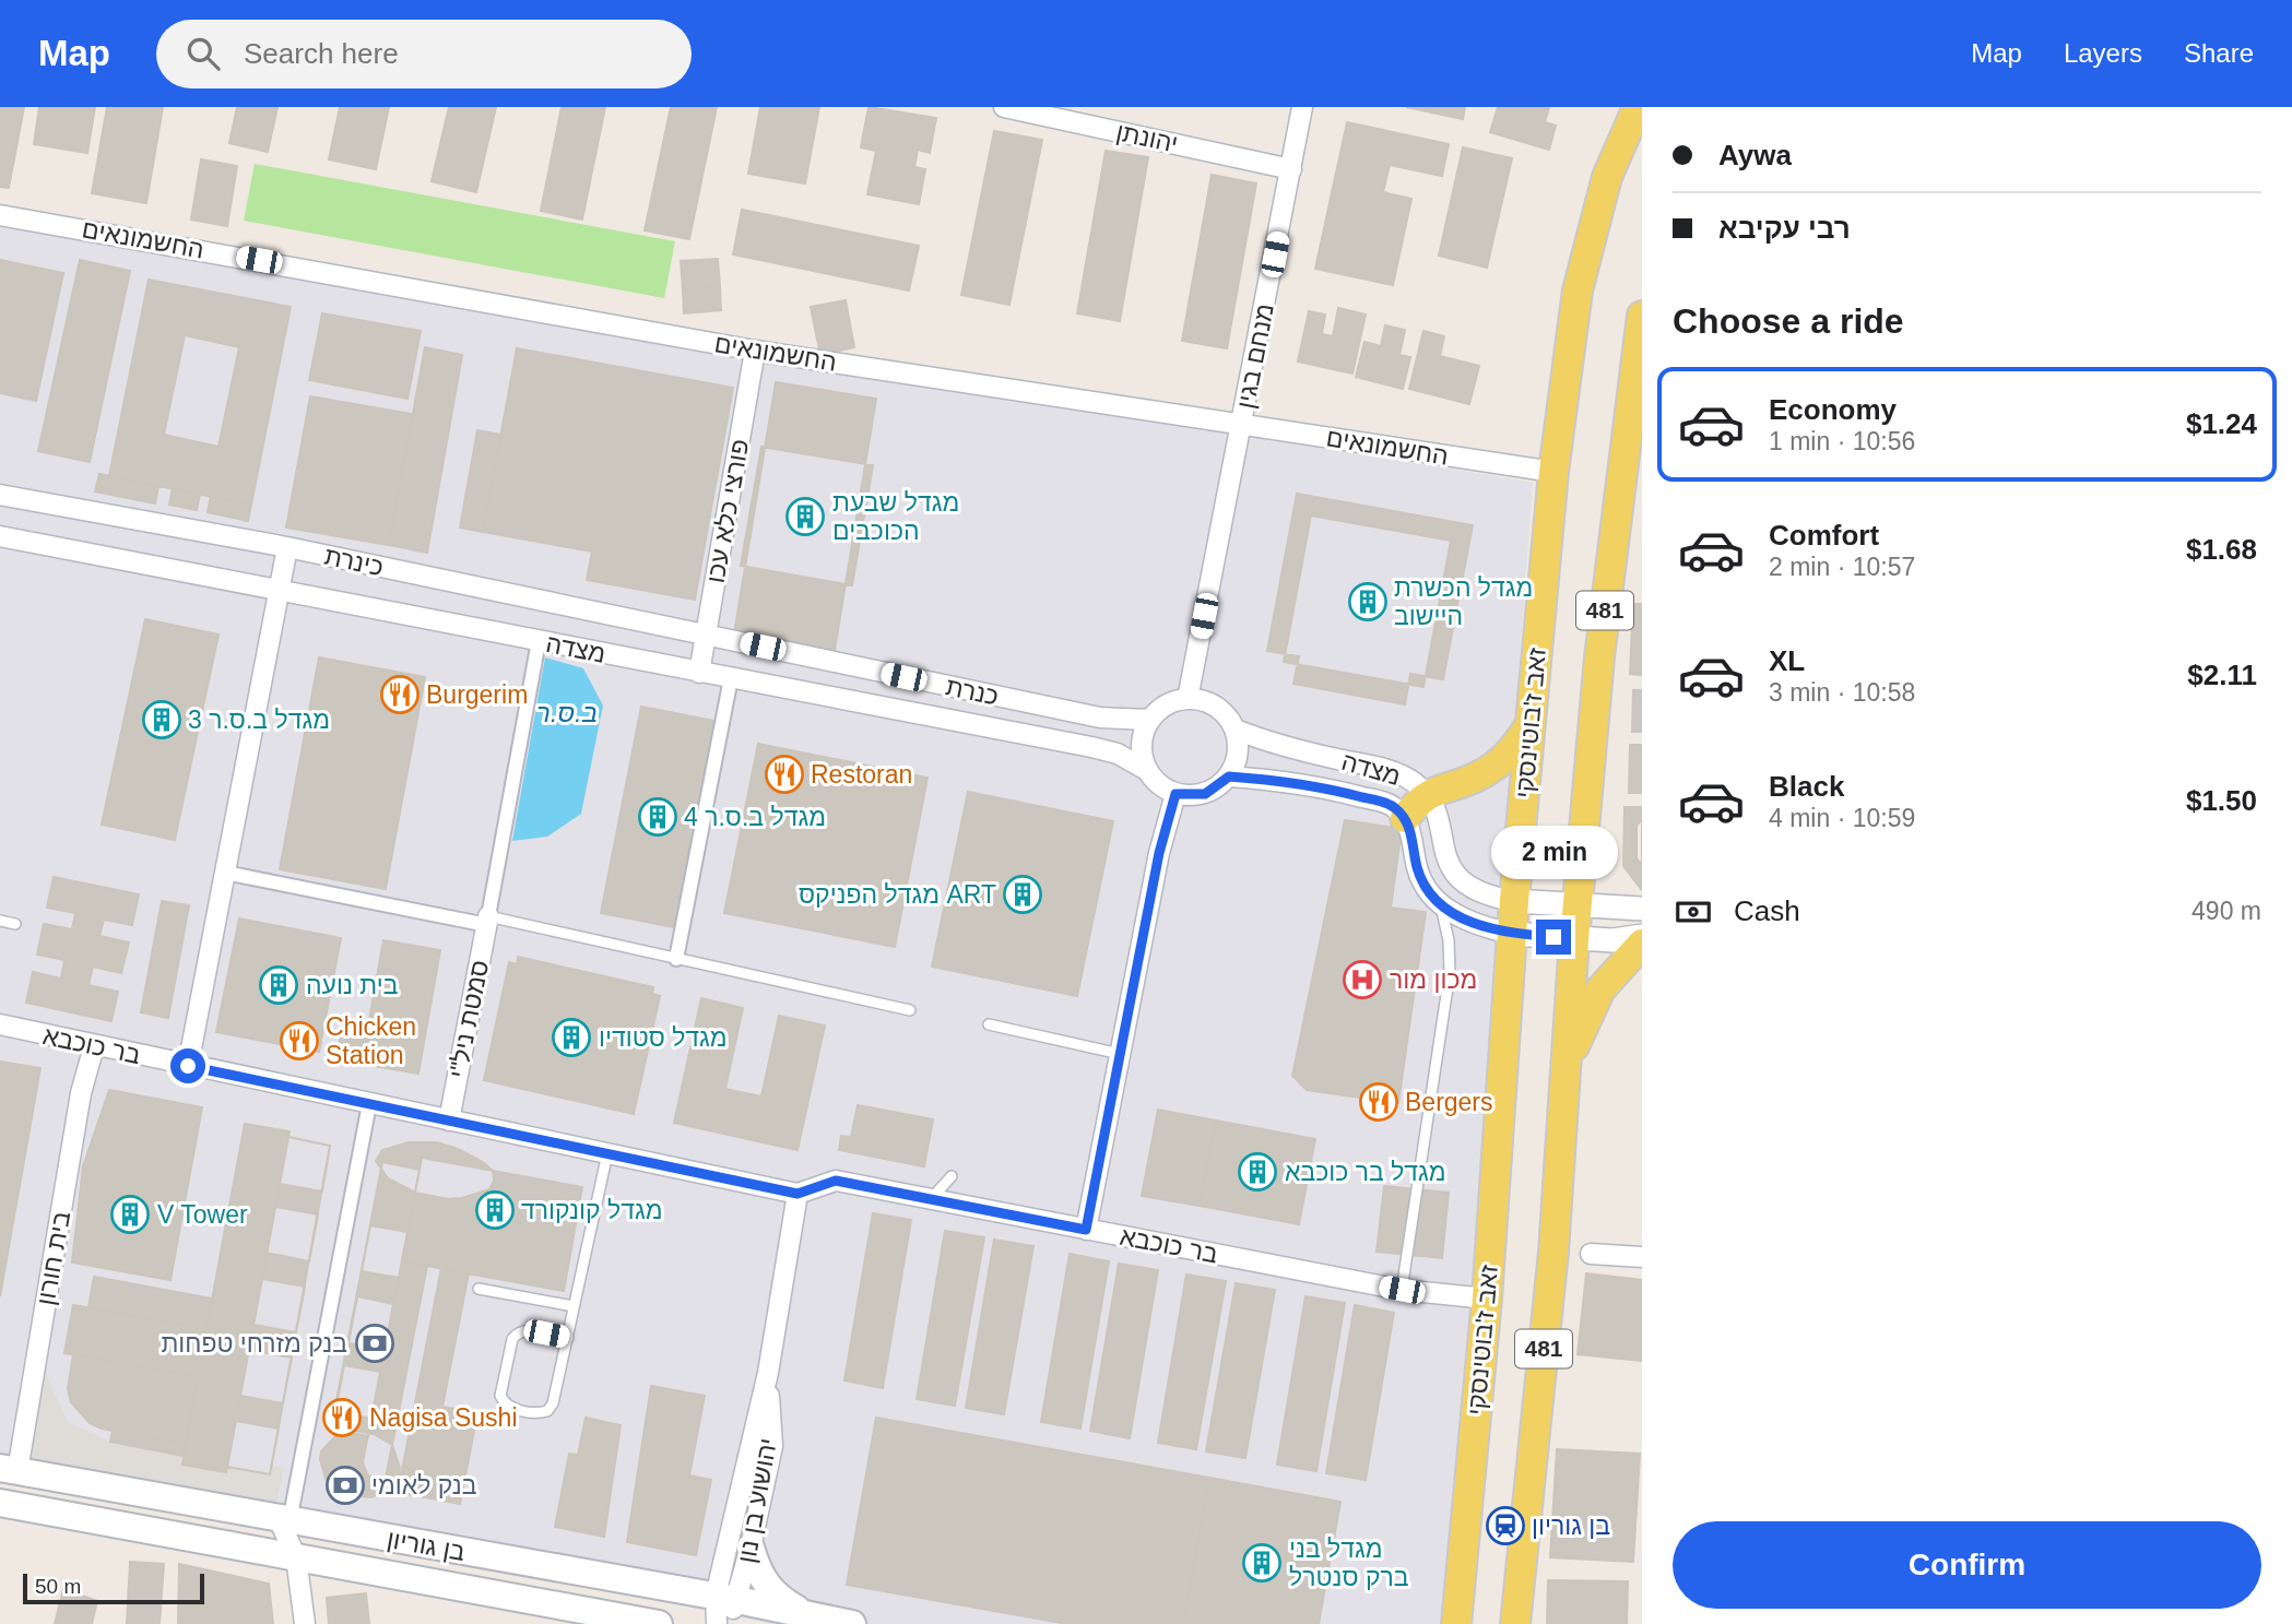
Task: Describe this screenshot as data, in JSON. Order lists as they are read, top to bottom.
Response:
{
  "streets": {
    "main road": ["481", "זאב ז'בוטינסקי", "בן גוריון"],
    "street": [
      "יהונתן",
      "החשמונאים",
      "מנחם בגין",
      "פורצי כלא עכו",
      "כינרת",
      "מצדה",
      "כנרת",
      "סמטת ניל\"י",
      "בר כוכבא",
      "בית חורון",
      "יהושוע בן נון"
    ]
  },
  "crossings": [
    ["יהונתן", "מנחם בגין"],
    ["החשמונאים", "מנחם בגין"],
    ["החשמונאים", "פורצי כלא עכו"],
    ["החשמונאים", "זאב ז'בוטינסקי"],
    ["מנחם בגין", "מצדה"],
    ["מנחם בגין", "כנרת"],
    ["פורצי כלא עכו", "כינרת"],
    ["פורצי כלא עכו", "מצדה"],
    ["פורצי כלא עכו", "כנרת"],
    ["כינרת", "כנרת"],
    ["481", "מצדה"],
    ["מצדה", "כנרת"],
    ["מצדה", "זאב ז'בוטינסקי"],
    ["זאב ז'בוטינסקי", "בר כוכבא"],
    ["סמטת ניל\"י", "בר כוכבא"],
    ["בר כוכבא", "בית חורון"],
    ["בר כוכבא", "יהושוע בן נון"],
    ["בית חורון", "בן גוריון"],
    ["יהושוע בן נון", "בן גוריון"]
  ],
  "water": ["ב.ס.ר"],
  "places": {
    "building": [
      "מגדל שבעת הכוכבים",
      "מגדל הכשרת היישוב",
      "מגדל ב.ס.ר 3",
      "מגדל ב.ס.ר 4",
      "מגדל הפניקס ART",
      "בית נועה",
      "מגדל סטודיו",
      "מגדל בר כוכבא",
      "מגדל קונקורד",
      "V Tower",
      "מגדל בני ברק סנטרל"
    ],
    "restaurant": [
      "Burgerim",
      "Restoran",
      "Chicken Station",
      "Bergers",
      "Nagisa Sushi"
    ],
    "hospital": ["מכון מור"],
    "bank": ["בנק מזרחי טפחות", "בנק לאומי"],
    "station": ["בן גוריון"]
  },
  "scale_bar": "50 m",
  "page": {
    "header": "Map",
    "search": "Search here",
    "nav": ["Map", "Layers", "Share"],
    "banner": ["Aywa", "רבי עקיבא"],
    "heading": "Choose a ride",
    "list": [
      {
        "name": "Economy",
        "note": "1 min · 10:56",
        "value": "$1.24"
      },
      {
        "name": "Comfort",
        "note": "2 min · 10:57",
        "value": "$1.68"
      },
      {
        "name": "XL",
        "note": "3 min · 10:58",
        "value": "$2.11"
      },
      {
        "name": "Black",
        "note": "4 min · 10:59",
        "value": "$1.50"
      }
    ],
    "bubble": "2 min",
    "pay": ["Cash", "490 m"],
    "buttons": "Confirm",
    "scale": "50 m"
  }
}
